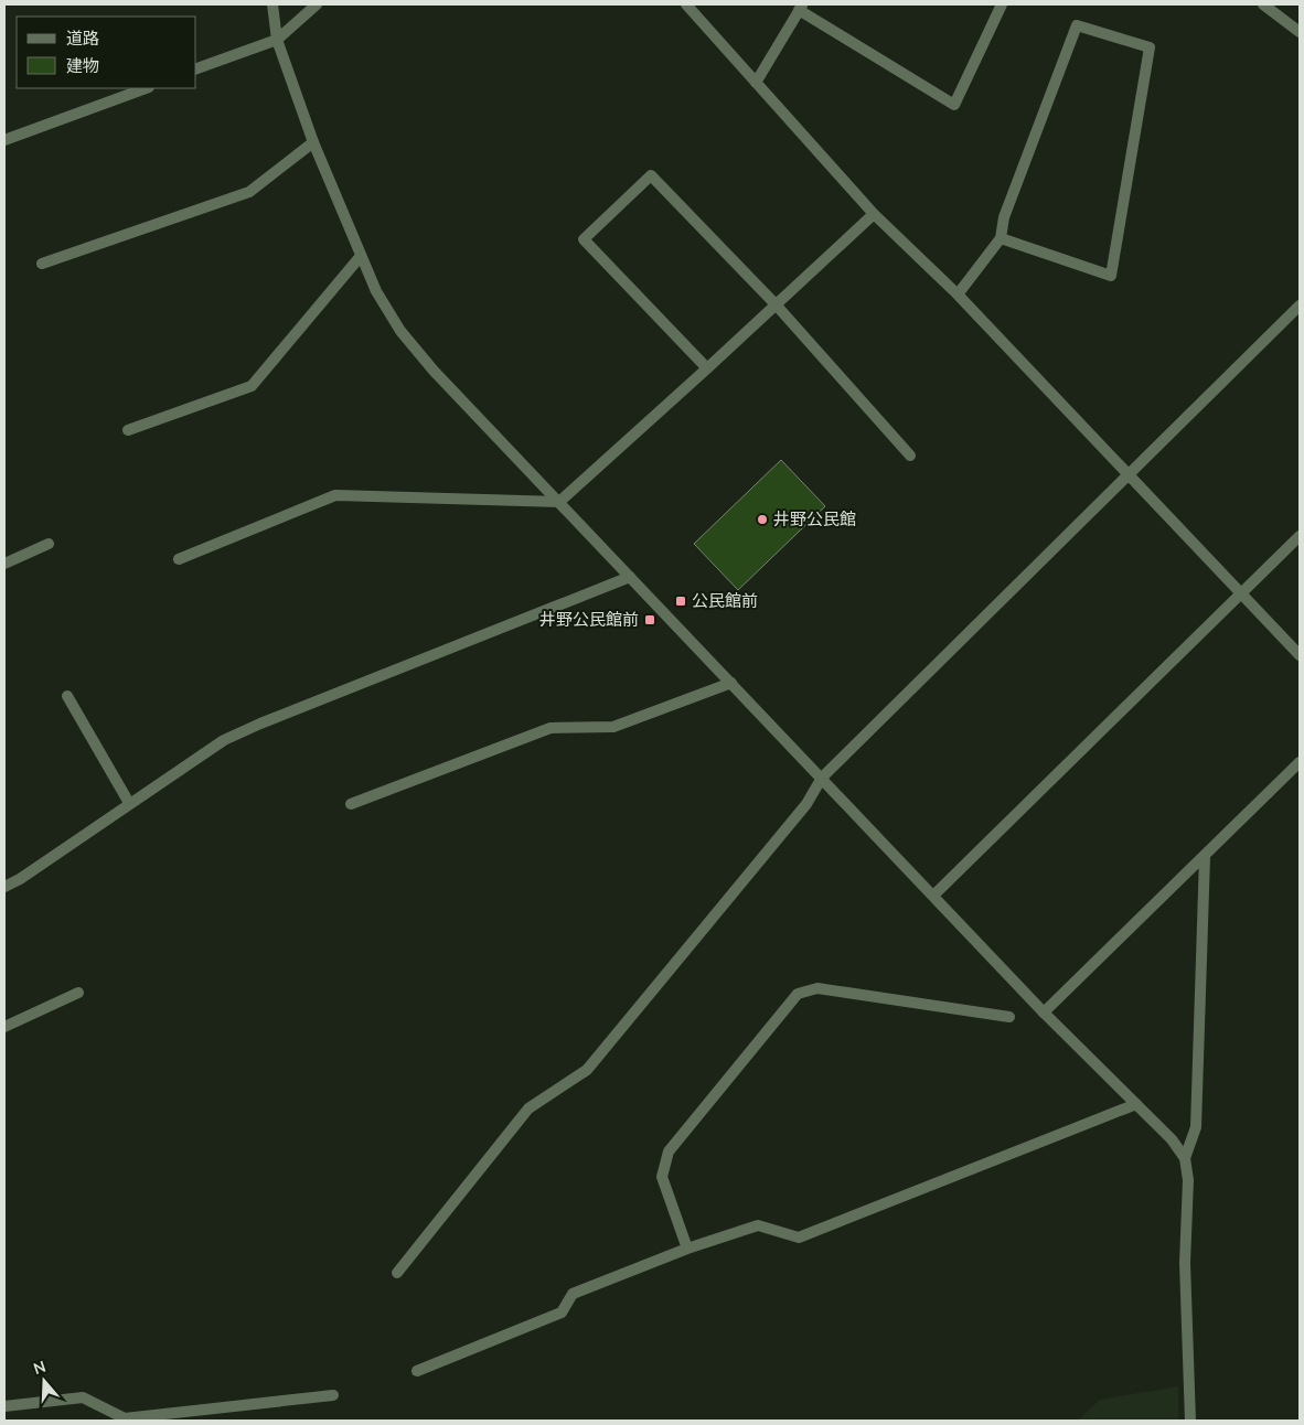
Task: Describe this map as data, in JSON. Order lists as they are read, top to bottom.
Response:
{
  "places": {
    "other": ["井野公民館"],
    "transit": ["公民館前", "井野公民館前"]
  },
  "legend": ["道路", "建物"],
  "north": "top"
}
